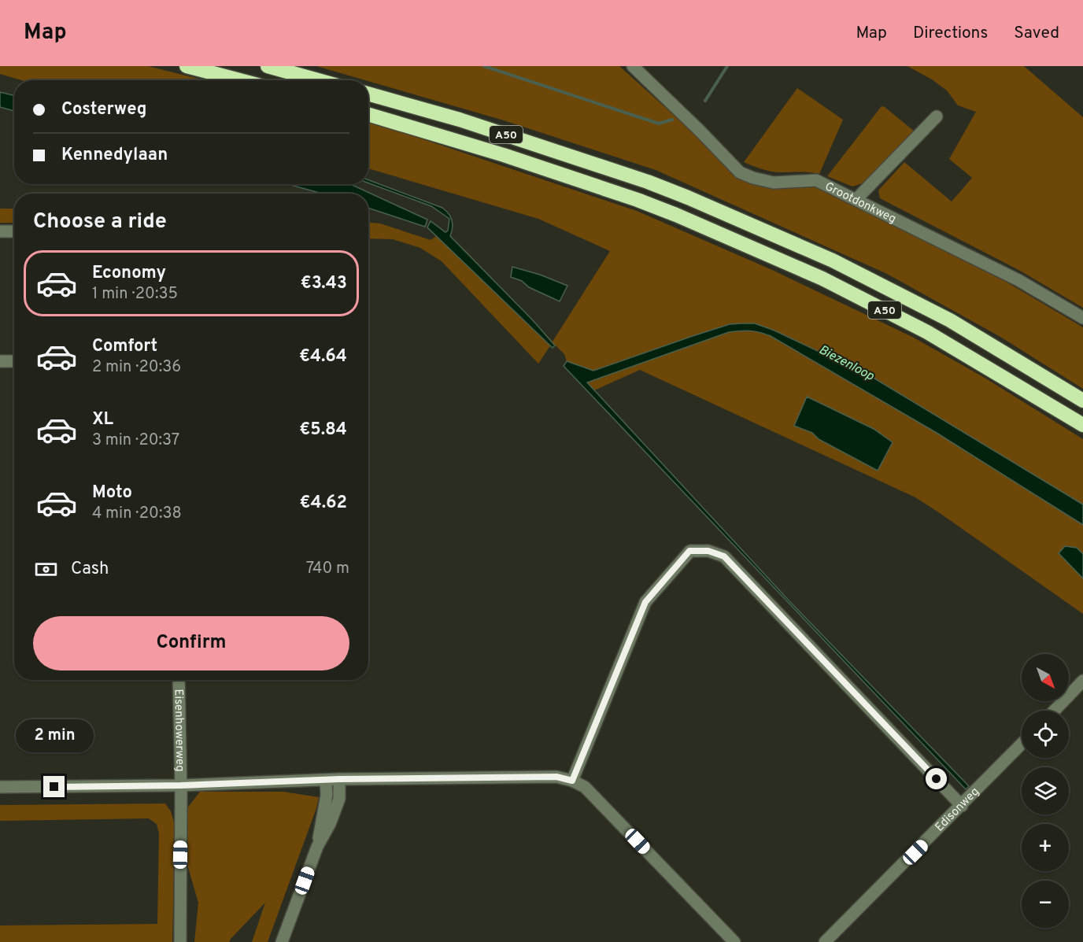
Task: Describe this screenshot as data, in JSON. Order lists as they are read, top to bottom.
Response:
{
  "streets": {
    "highway": ["A50"],
    "street": ["Grootdonkweg", "Eisenhowerweg", "Edisonweg"]
  },
  "water": ["Biezenloop"],
  "north": "bottom right",
  "page": {
    "header": "Map",
    "nav": ["Map", "Directions", "Saved"],
    "banner": ["Costerweg", "Kennedylaan"],
    "heading": "Choose a ride",
    "list": [
      {
        "name": "Economy",
        "note": "1 min · 20:35",
        "value": "€3.43"
      },
      {
        "name": "Comfort",
        "note": "2 min · 20:36",
        "value": "€4.64"
      },
      {
        "name": "XL",
        "note": "3 min · 20:37",
        "value": "€5.84"
      },
      {
        "name": "Moto",
        "note": "4 min · 20:38",
        "value": "€4.62"
      }
    ],
    "pay": ["Cash", "740 m"],
    "buttons": "Confirm",
    "map_buttons": ["+", "−"],
    "bubble": "2 min"
  }
}
